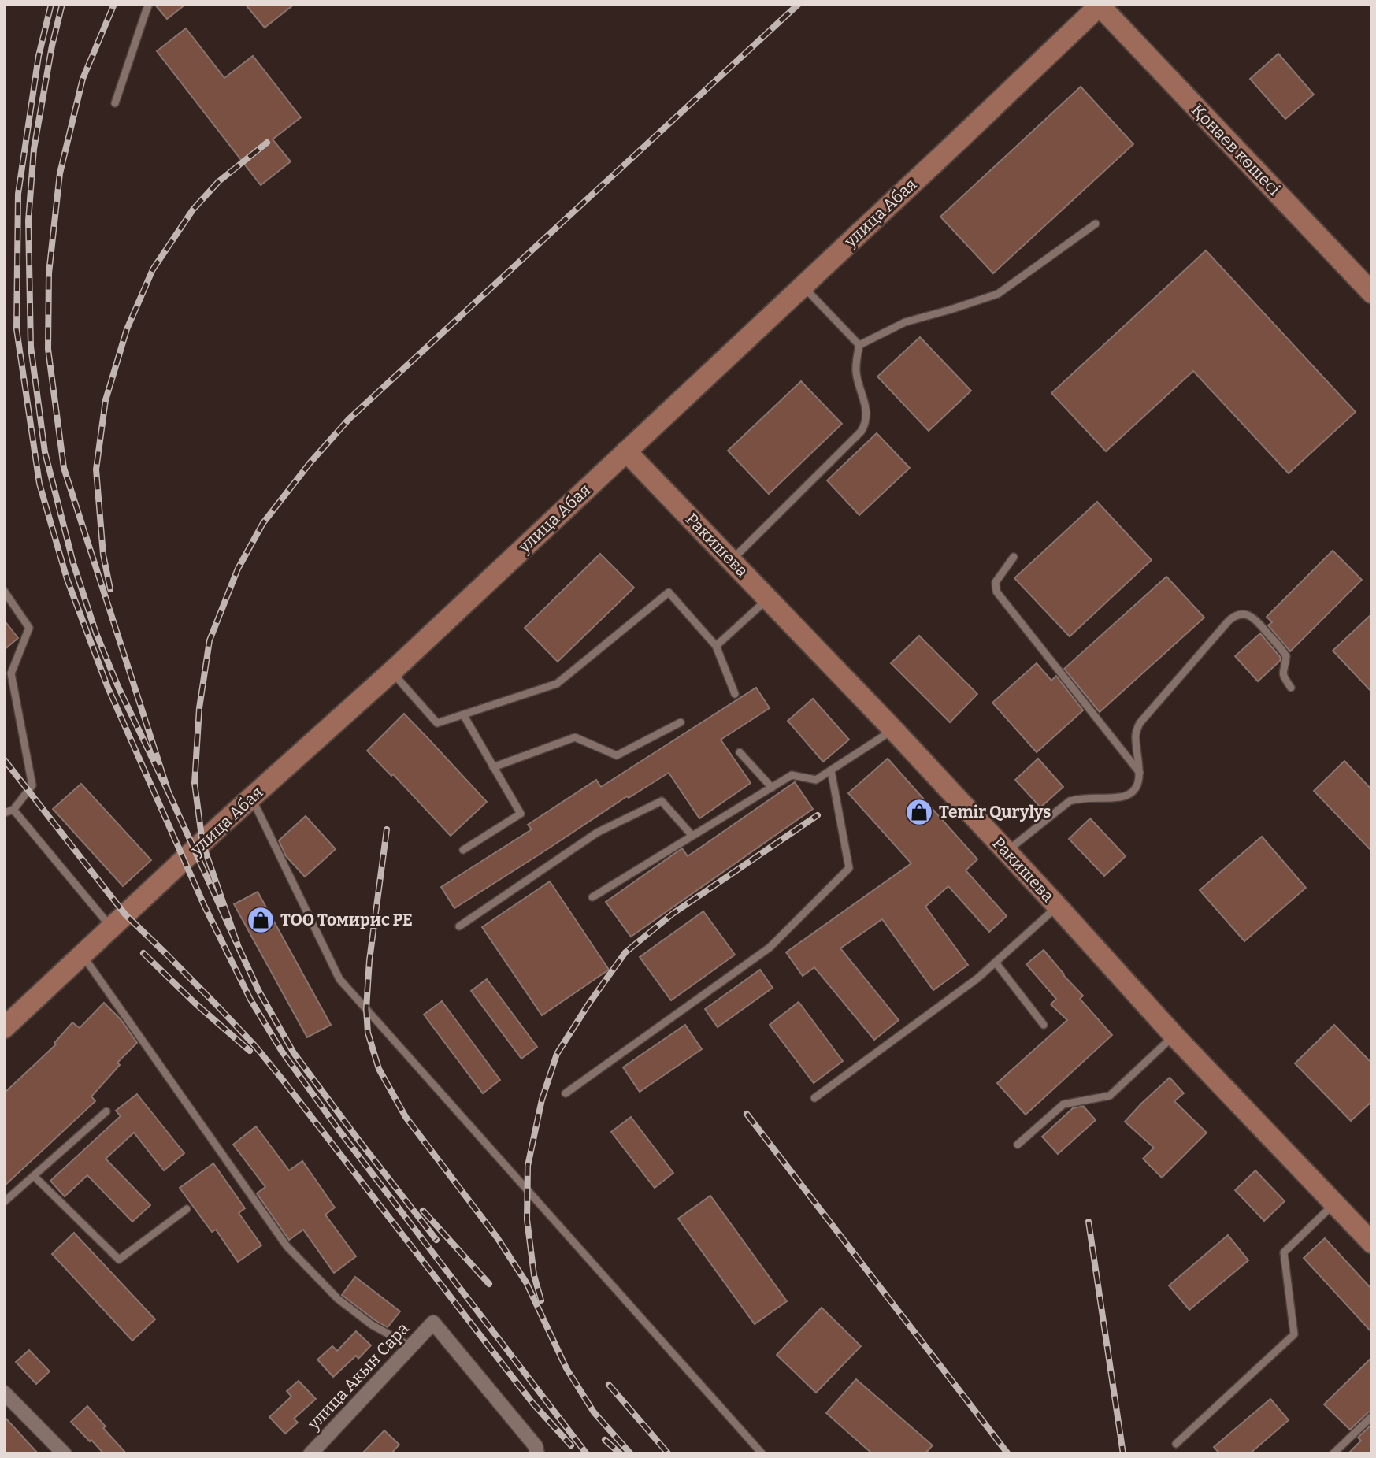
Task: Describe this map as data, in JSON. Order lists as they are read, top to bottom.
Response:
{
  "streets": {
    "street": [
      "Қонаев көшесі",
      "улица Абая",
      "Ракишева",
      "улица Акын Сара"
    ]
  },
  "crossings": [
    ["Қонаев көшесі", "улица Абая"],
    ["улица Абая", "Ракишева"]
  ],
  "places": {
    "shop": ["Temir Qurylys", "ТОО Томирис РЕ"]
  }
}
